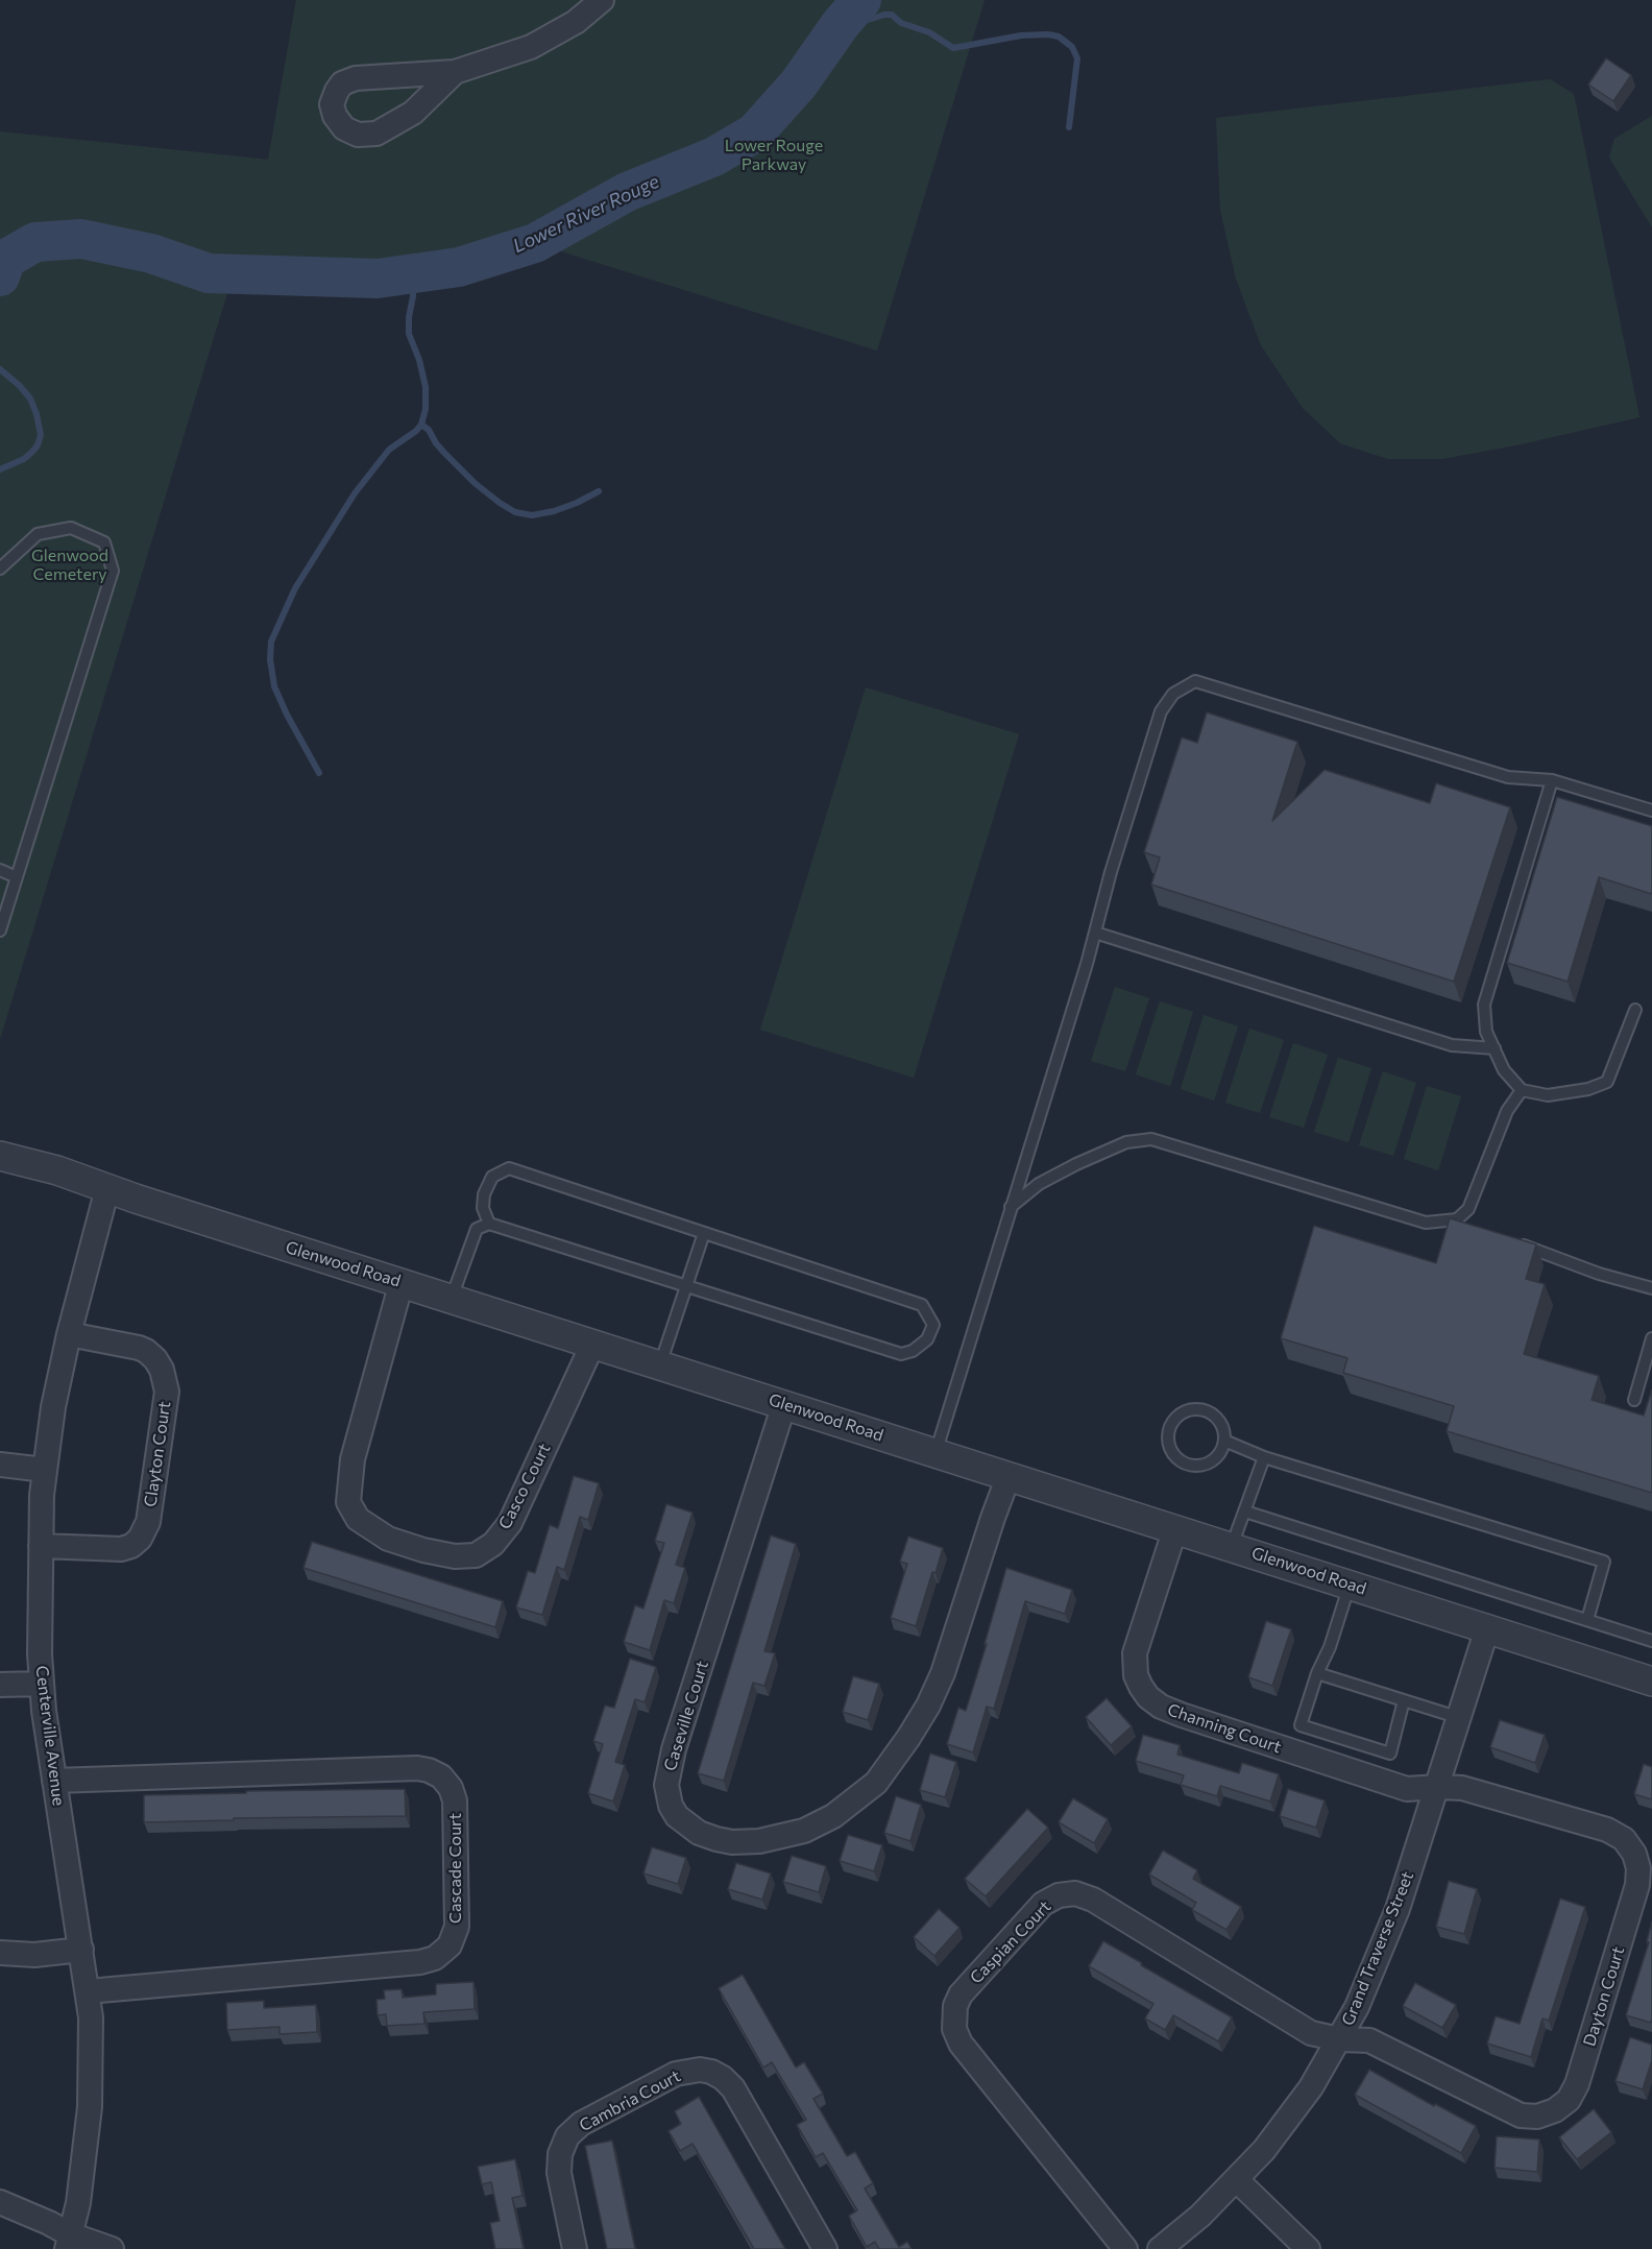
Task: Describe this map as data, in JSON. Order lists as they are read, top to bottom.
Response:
{
  "streets": {
    "street": [
      "Glenwood Road",
      "Clayton Court",
      "Casco Court",
      "Caseville Court",
      "Channing Court",
      "Centerville Avenue",
      "Cascade Court",
      "Caspian Court",
      "Grand Traverse Street",
      "Dayton Court",
      "Cambria Court"
    ]
  },
  "crossings": [
    ["Glenwood Road", "Casco Court"],
    ["Glenwood Road", "Caseville Court"],
    ["Glenwood Road", "Channing Court"],
    ["Glenwood Road", "Centerville Avenue"],
    ["Glenwood Road", "Grand Traverse Street"],
    ["Clayton Court", "Centerville Avenue"],
    ["Channing Court", "Grand Traverse Street"],
    ["Channing Court", "Dayton Court"],
    ["Centerville Avenue", "Cascade Court"],
    ["Caspian Court", "Grand Traverse Street"],
    ["Caspian Court", "Dayton Court"],
    ["Grand Traverse Street", "Dayton Court"]
  ],
  "water": ["Lower River Rouge"],
  "parks": ["Lower Rouge Parkway", "Glenwood Cemetery"]
}
